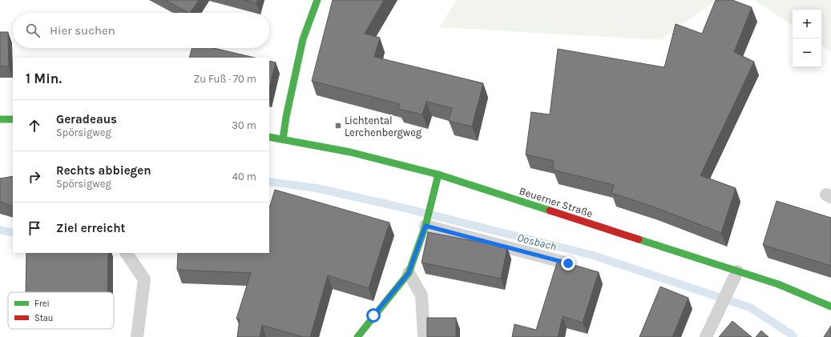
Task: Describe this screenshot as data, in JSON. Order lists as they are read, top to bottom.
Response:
{
  "streets": {
    "main road": ["Beuerner Straße"]
  },
  "water": ["Oosbach"],
  "places": {
    "transit": ["Lichtental Lerchenbergweg"]
  },
  "legend": ["Frei", "Stau"],
  "page": {
    "map_buttons": ["+", "−"],
    "search": "Hier suchen",
    "heading": ["1 Min.", "Zu Fuß · 70 m"],
    "list": [
      ["Geradeaus", "Spörsigweg", "30 m"],
      ["Rechts abbiegen", "Spörsigweg", "40 m"],
      "Ziel erreicht"
    ]
  }
}
